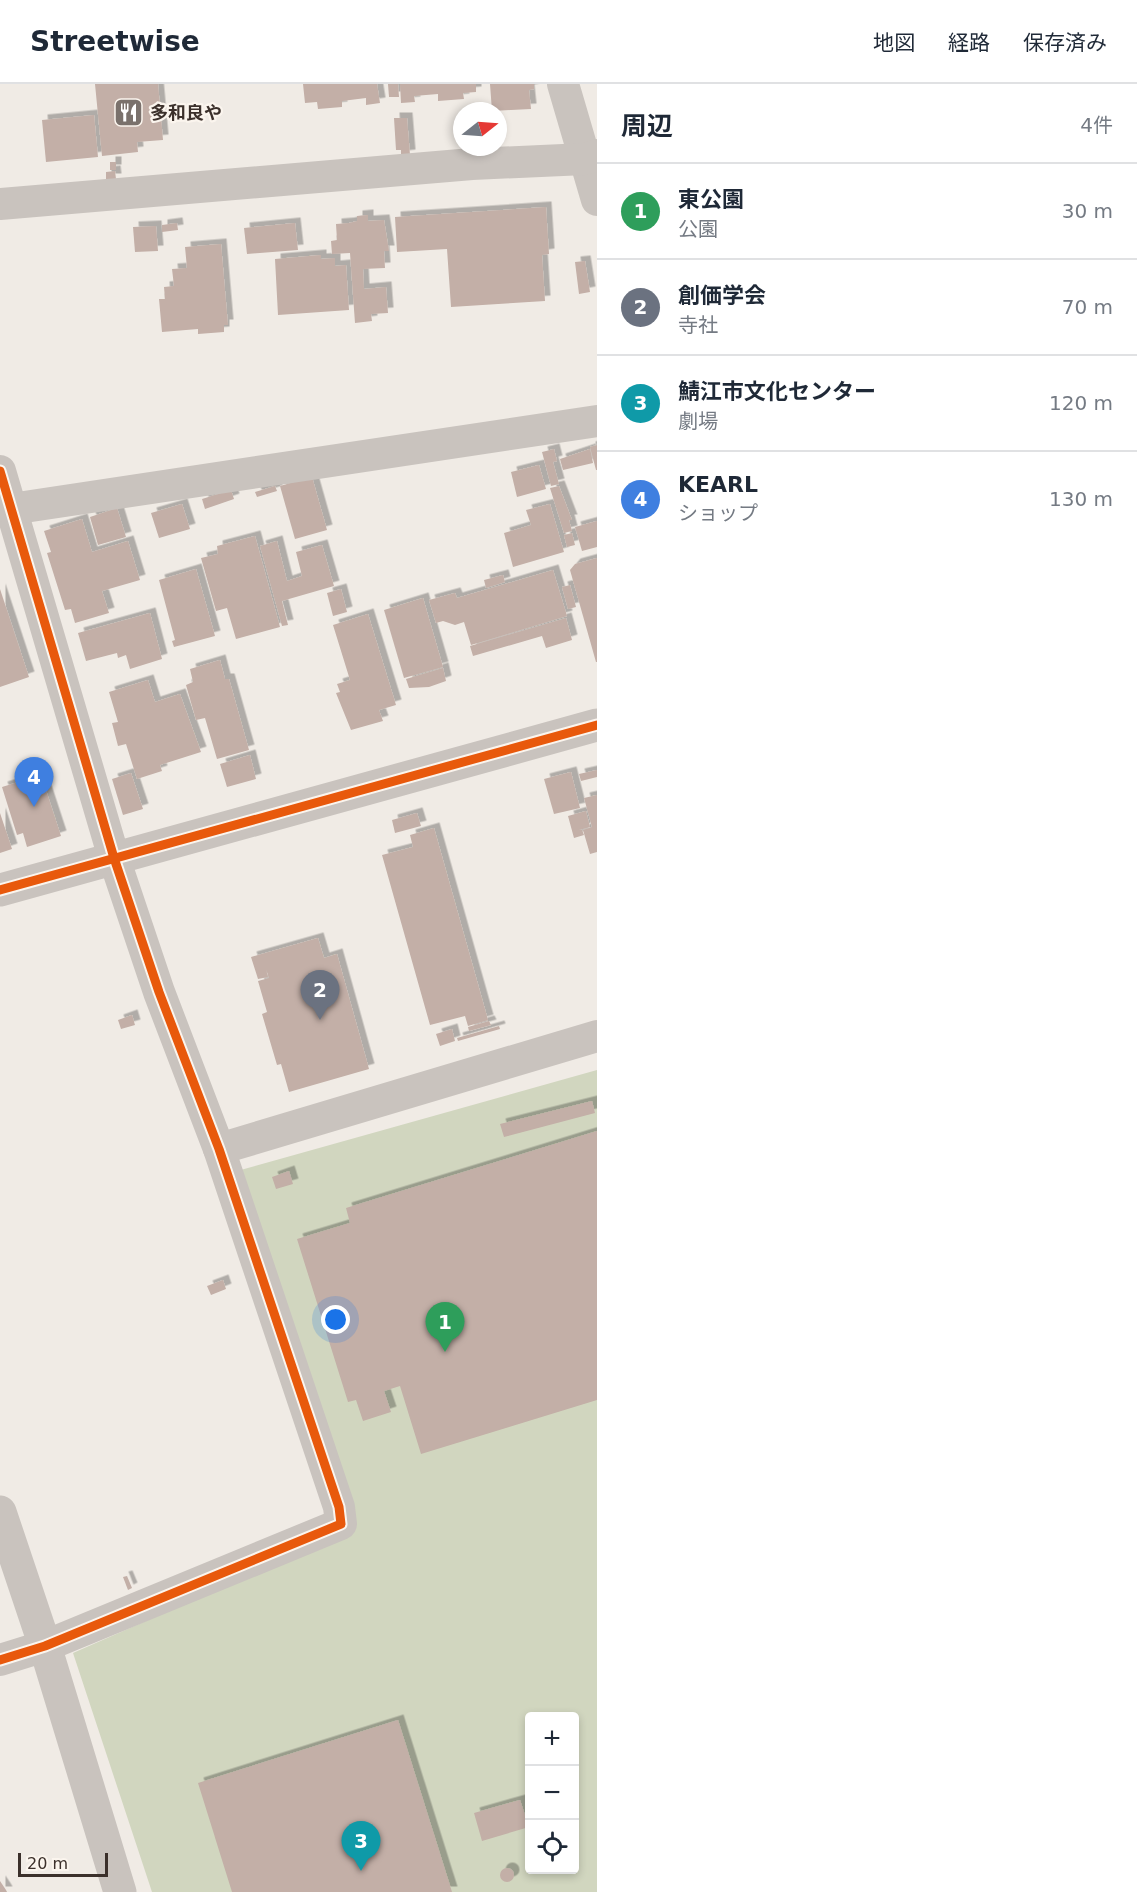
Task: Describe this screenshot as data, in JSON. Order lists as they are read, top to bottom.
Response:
{
  "places": {
    "restaurant": ["多和良や"]
  },
  "scale_bar": "20 m",
  "north": "right",
  "page": {
    "header": "Streetwise",
    "nav": ["地図", "経路", "保存済み"],
    "heading": ["周辺", "4件"],
    "list": [
      {
        "mark": "1",
        "name": "東公園",
        "note": "公園",
        "value": "30 m"
      },
      {
        "mark": "2",
        "name": "創価学会",
        "note": "寺社",
        "value": "70 m"
      },
      {
        "mark": "3",
        "name": "鯖江市文化センター",
        "note": "劇場",
        "value": "120 m"
      },
      {
        "mark": "4",
        "name": "KEARL",
        "note": "ショップ",
        "value": "130 m"
      }
    ],
    "pins": [
      "4",
      "2",
      "1",
      "3"
    ],
    "map_buttons": ["+", "−"],
    "scale": "20 m"
  }
}
